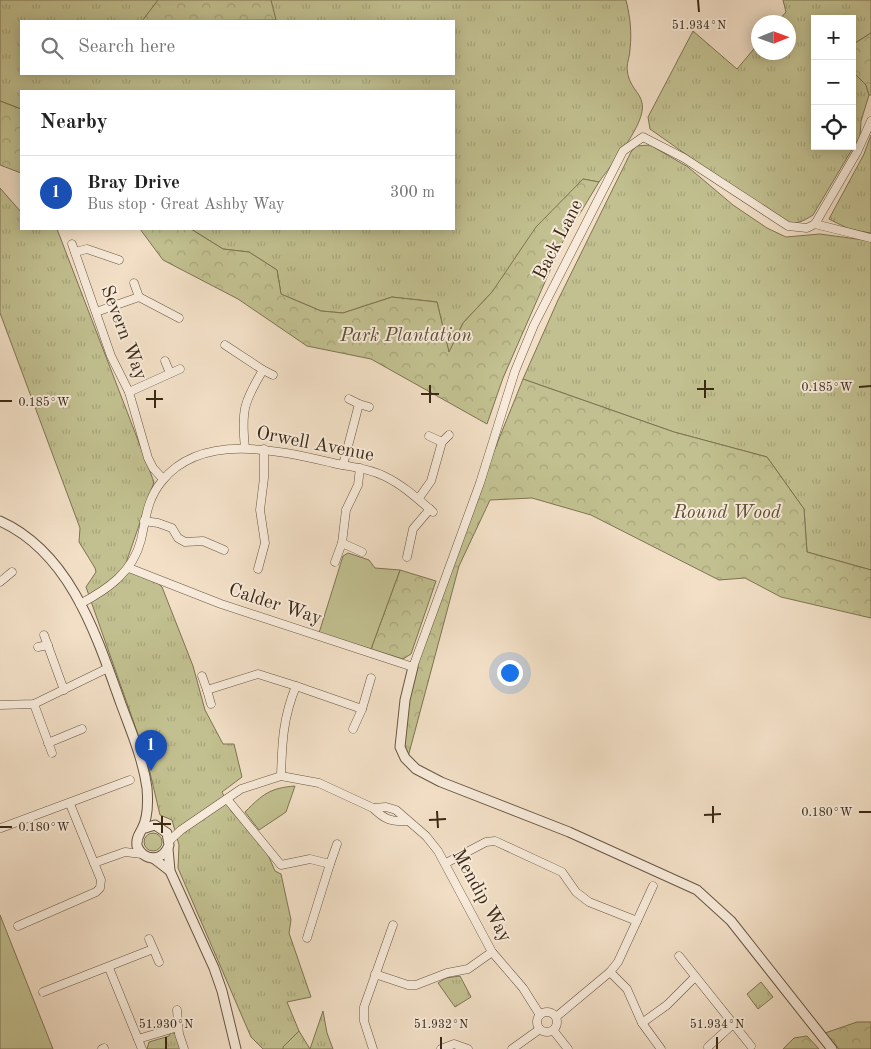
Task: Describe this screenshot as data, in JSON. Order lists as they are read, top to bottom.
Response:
{
  "streets": {
    "street": [
      "Back Lane",
      "Severn Way",
      "Orwell Avenue",
      "Calder Way",
      "Mendip Way"
    ]
  },
  "crossings": [
    ["Back Lane", "Calder Way"],
    ["Severn Way", "Orwell Avenue"],
    ["Orwell Avenue", "Calder Way"]
  ],
  "parks": ["Park Plantation", "Round Wood"],
  "north": "right",
  "page": {
    "map_buttons": ["+", "−"],
    "search": "Search here",
    "heading": "Nearby",
    "list": [
      {
        "mark": "1",
        "name": "Bray Drive",
        "note": "Bus stop · Great Ashby Way",
        "value": "300 m"
      }
    ],
    "pins": "1"
  },
  "coordinates": [
    "51.934°N",
    "0.185°W",
    "0.180°W",
    "51.930°N",
    "51.932°N"
  ]
}
